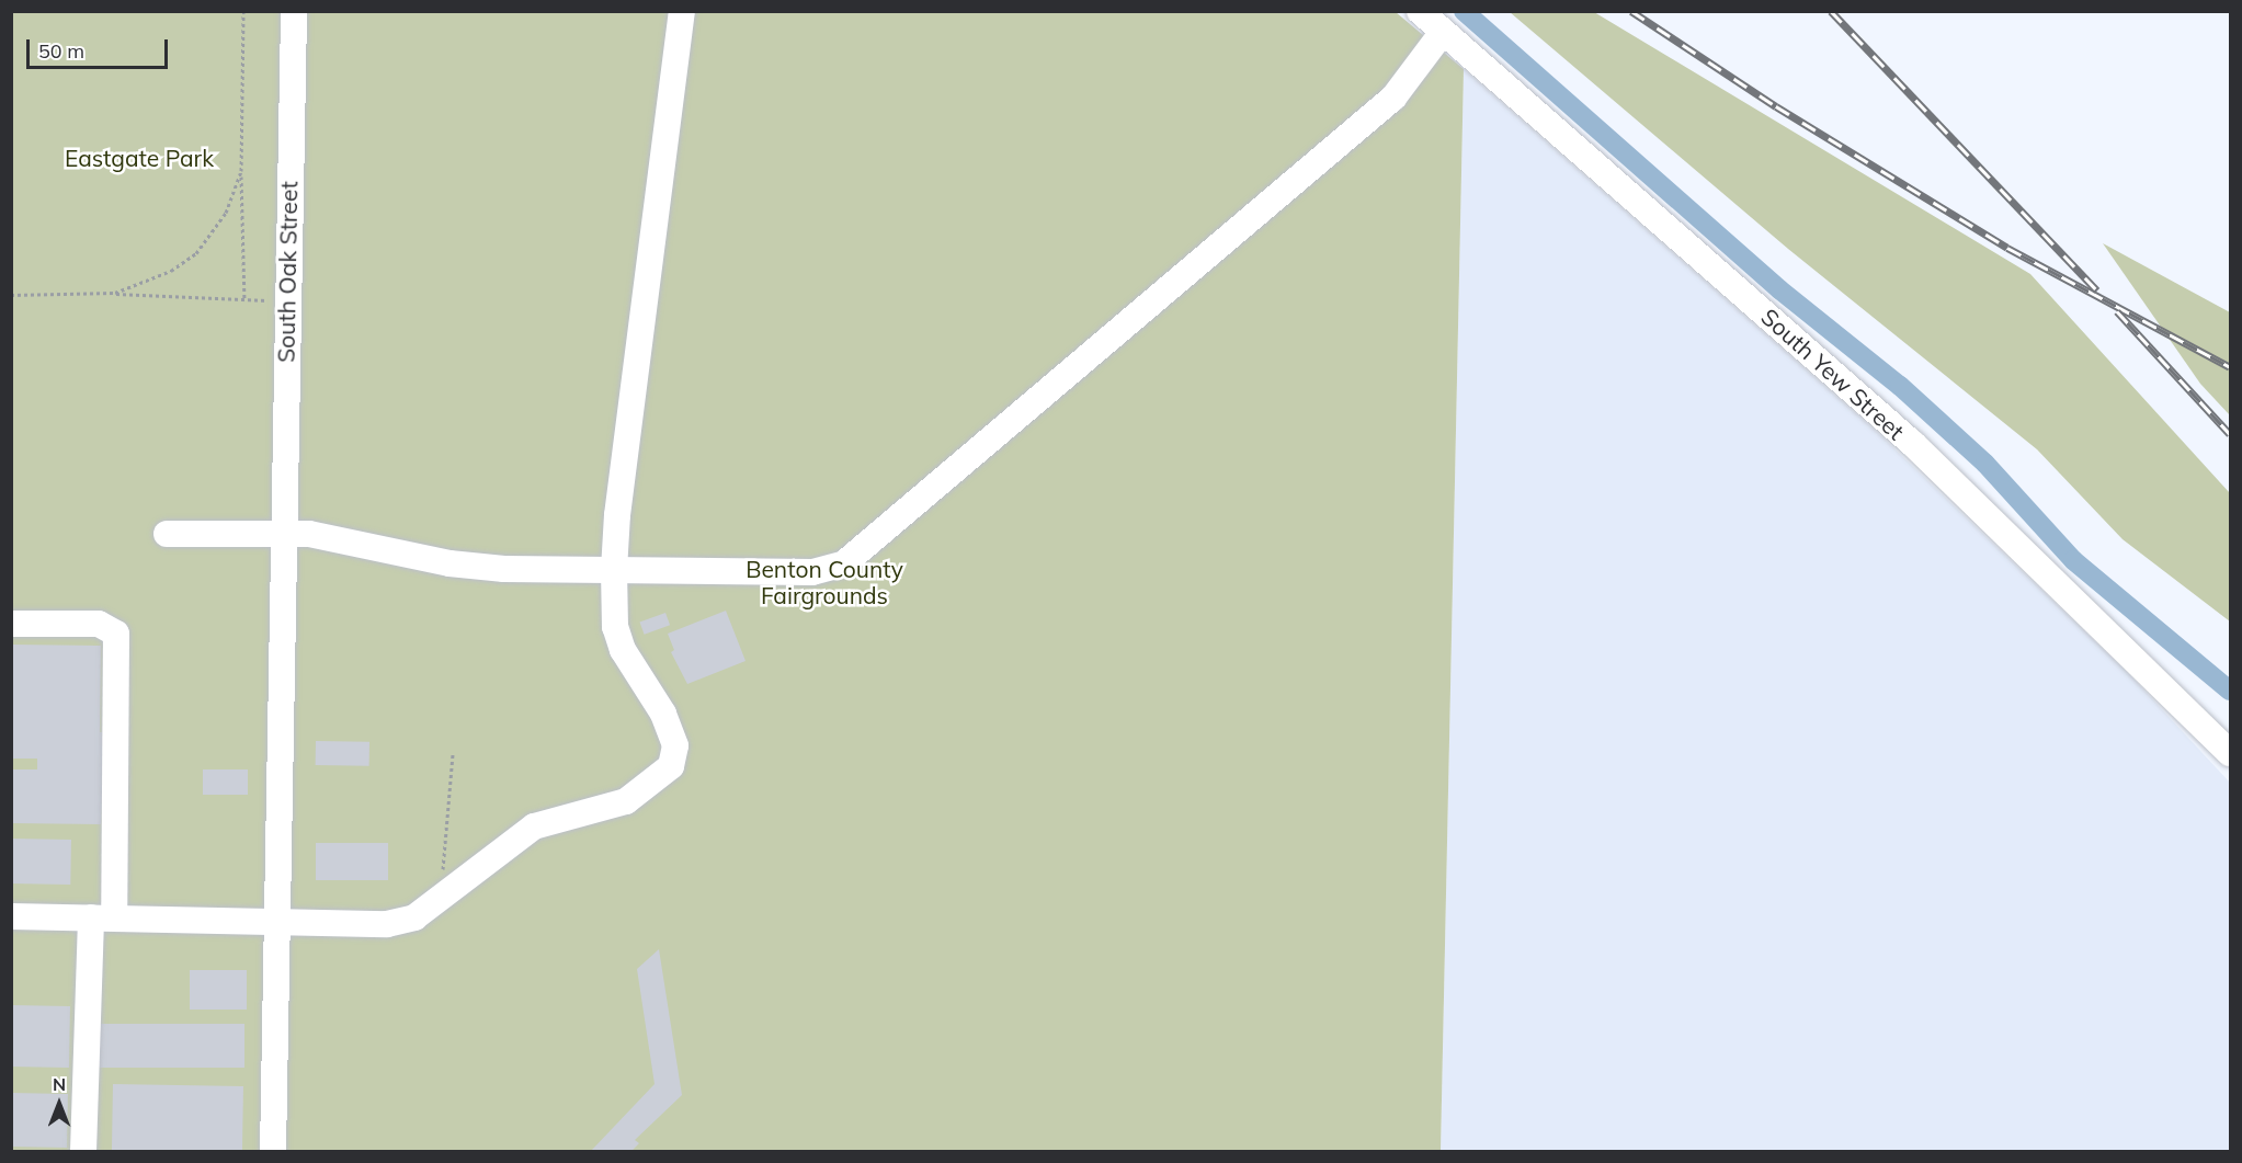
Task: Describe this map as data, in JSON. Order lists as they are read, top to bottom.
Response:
{
  "streets": {
    "street": ["South Oak Street", "South Yew Street"]
  },
  "parks": ["Eastgate Park", "Benton County Fairgrounds"],
  "scale_bar": "50 m",
  "north": "top"
}
